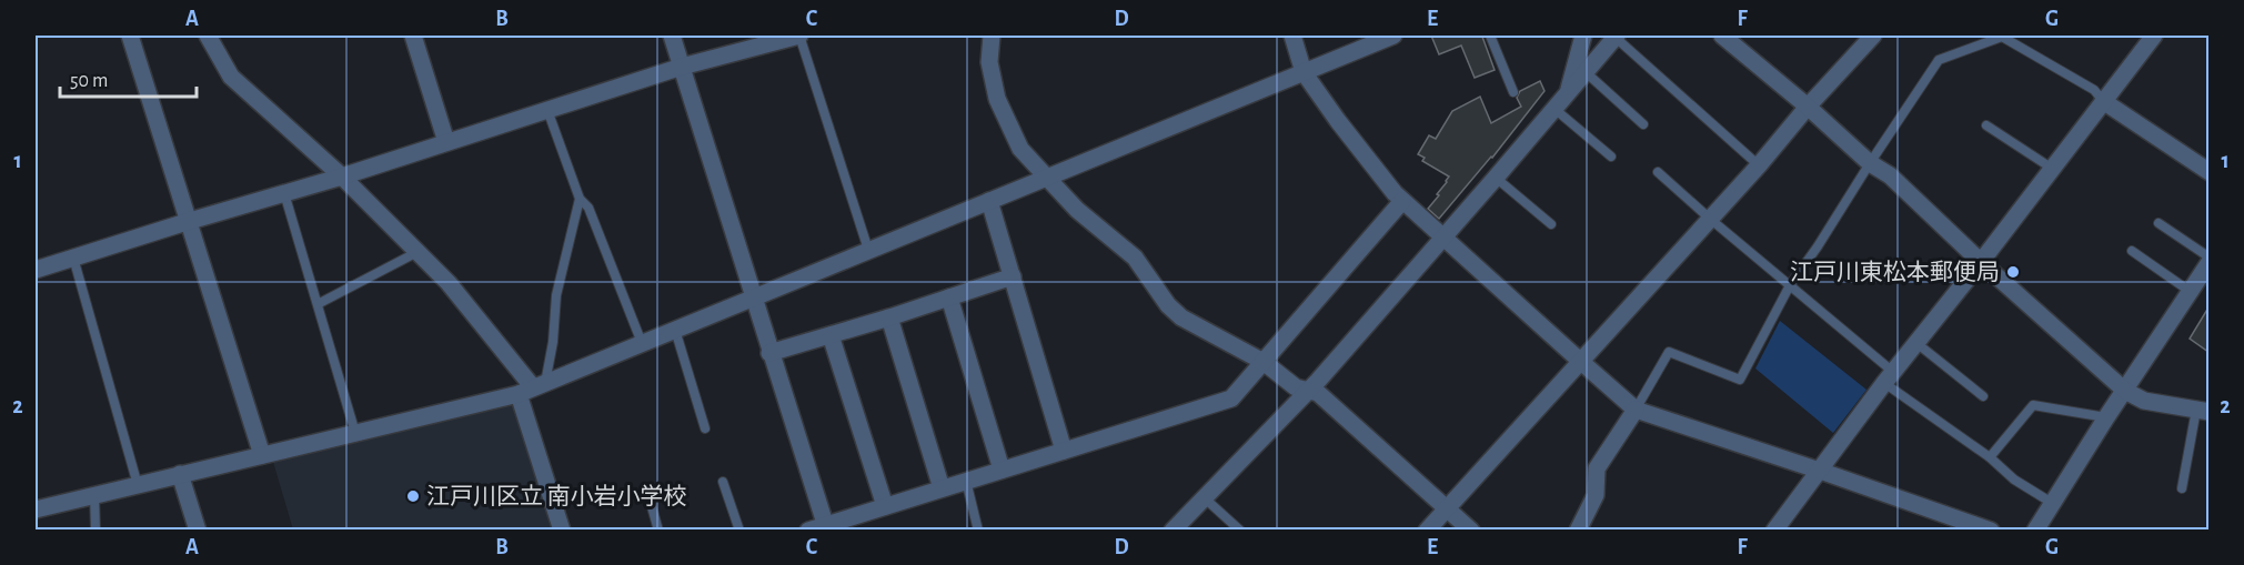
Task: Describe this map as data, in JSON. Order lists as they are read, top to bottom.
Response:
{
  "places": ["江戸川東松本郵便局", "江戸川区立 南小岩小学校"],
  "scale_bar": "50 m",
  "grid": {
    "columns": [
      "A",
      "B",
      "C",
      "D",
      "E",
      "F",
      "G"
    ],
    "rows": ["1", "2"]
  }
}
